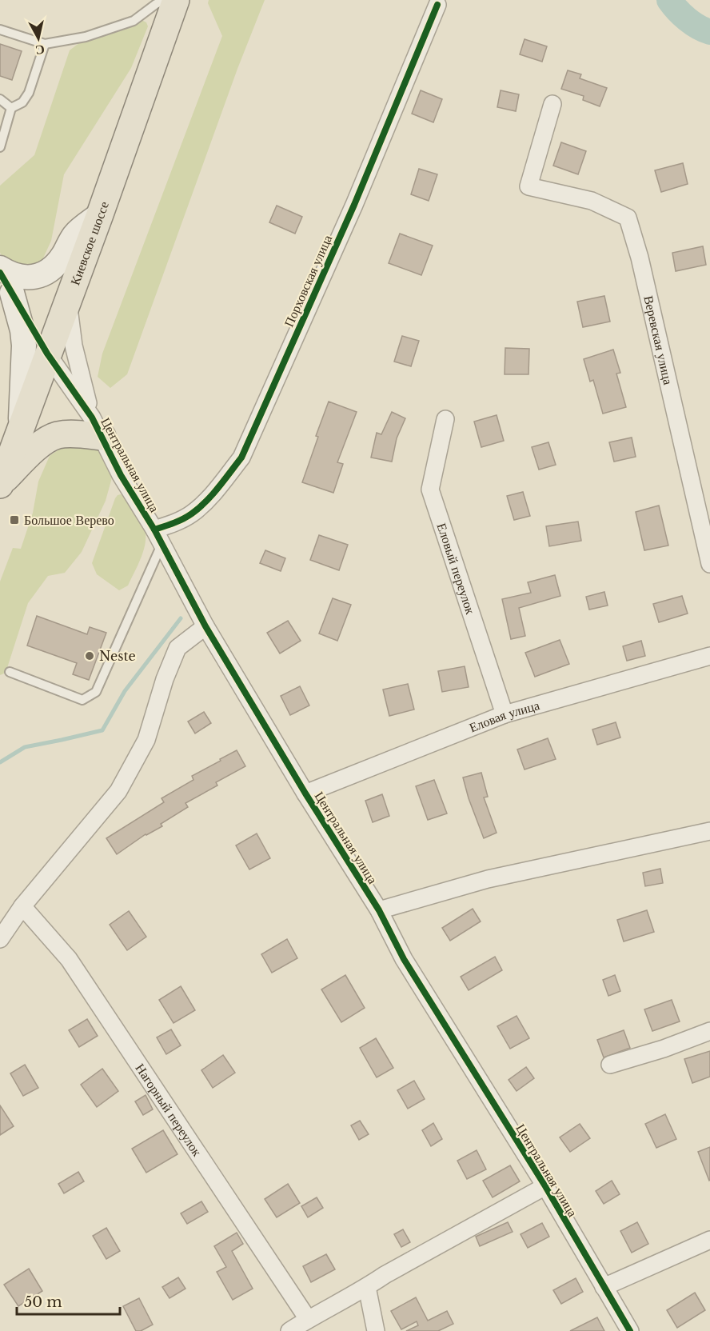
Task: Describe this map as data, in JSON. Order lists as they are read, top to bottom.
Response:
{
  "streets": {
    "main road": ["Киевское шоссе"],
    "street": [
      "Порховская улица",
      "Веревская улица",
      "Центральная улица",
      "Еловый переулок",
      "Еловая улица",
      "Нагорный переулок"
    ]
  },
  "crossings": [
    ["Киевское шоссе", "Центральная улица"],
    ["Порховская улица", "Центральная улица"],
    ["Центральная улица", "Еловая улица"],
    ["Еловый переулок", "Еловая улица"]
  ],
  "places": {
    "transit": ["Большое Верево"],
    "other": ["Neste"]
  },
  "scale_bar": "50 m",
  "north": "bottom"
}
